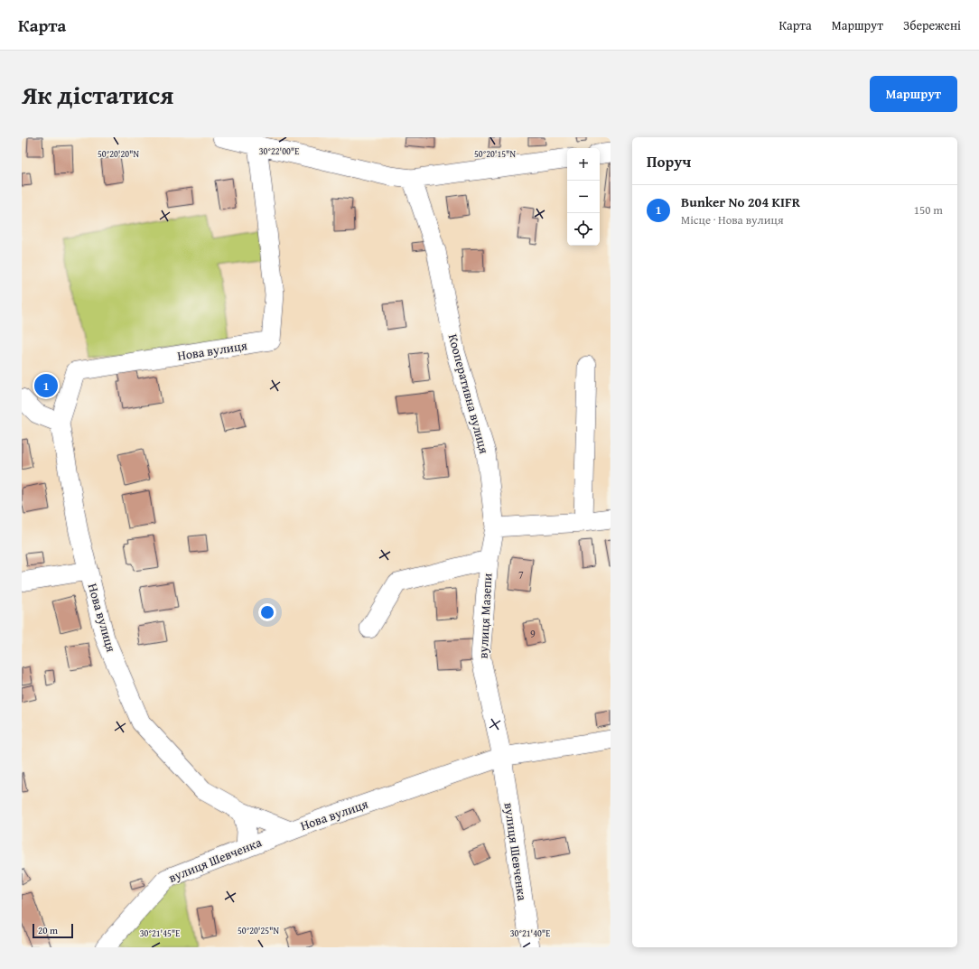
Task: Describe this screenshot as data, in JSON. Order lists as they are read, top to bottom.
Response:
{
  "streets": {
    "street": [
      "Нова вулиця",
      "Кооперативна вулиця",
      "вулиця Мазепи",
      "вулиця Шевченка"
    ]
  },
  "crossings": [
    ["Нова вулиця", "вулиця Мазепи"],
    ["Нова вулиця", "вулиця Шевченка"],
    ["Кооперативна вулиця", "вулиця Мазепи"],
    ["вулиця Мазепи", "вулиця Шевченка"]
  ],
  "house_numbers": ["7", "9"],
  "scale_bar": "20 m",
  "page": {
    "header": "Карта",
    "nav": ["Карта", "Маршрут", "Збережені"],
    "title": "Як дістатися",
    "buttons": "Маршрут",
    "heading": "Поруч",
    "map_buttons": ["+", "−"],
    "list": [
      {
        "mark": "1",
        "name": "Bunker No 204 KIFR",
        "note": "Місце · Нова вулиця",
        "value": "150 m"
      }
    ],
    "pins": "1",
    "scale": "20 m"
  },
  "coordinates": [
    "30°22'00\"E",
    "50°20'20\"N",
    "50°20'15\"N",
    "50°20'25\"N",
    "30°21'45\"E",
    "30°21'40\"E"
  ]
}
